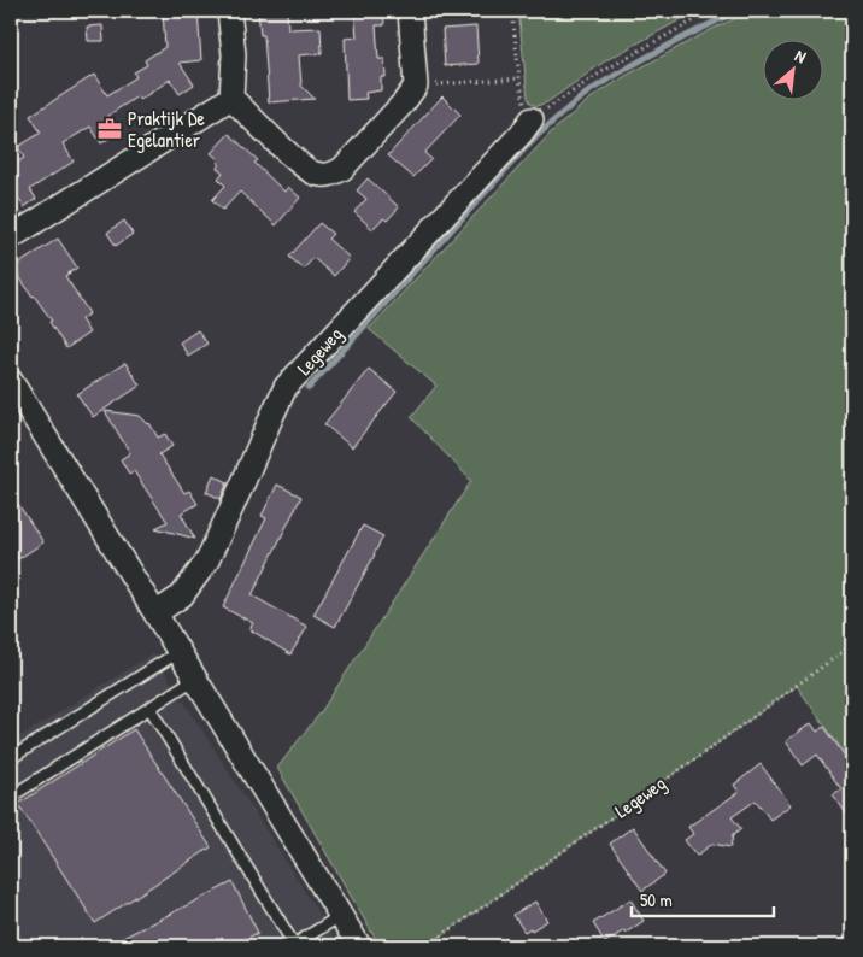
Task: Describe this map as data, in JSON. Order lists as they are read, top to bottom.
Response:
{
  "streets": {
    "street": ["Legeweg"]
  },
  "places": {
    "office": ["Praktijk De Egelantier"]
  },
  "scale_bar": "50 m",
  "north": "top right"
}
